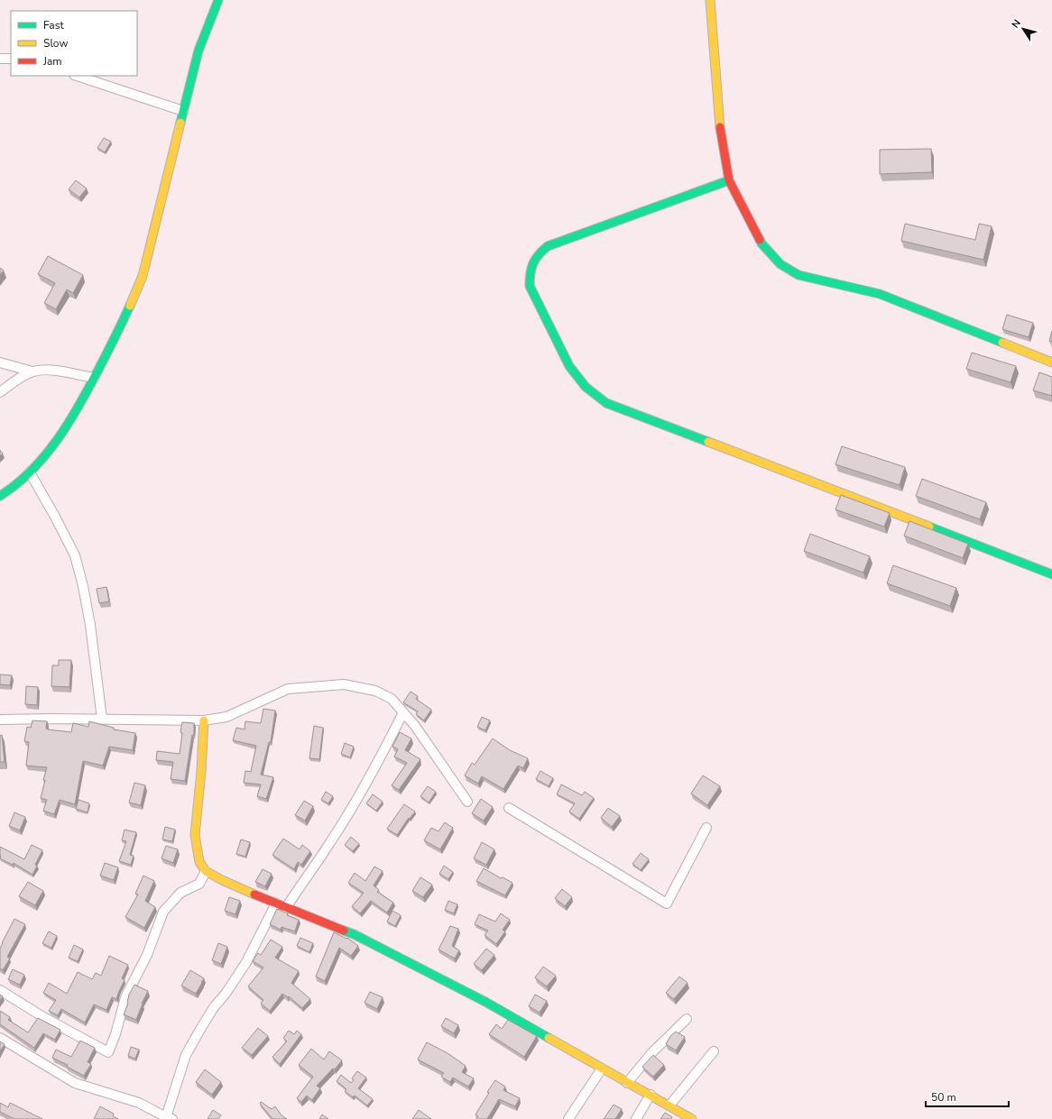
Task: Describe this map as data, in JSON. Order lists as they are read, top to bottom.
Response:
{
  "legend": ["Fast", "Slow", "Jam"],
  "scale_bar": "50 m",
  "north": "top left"
}
